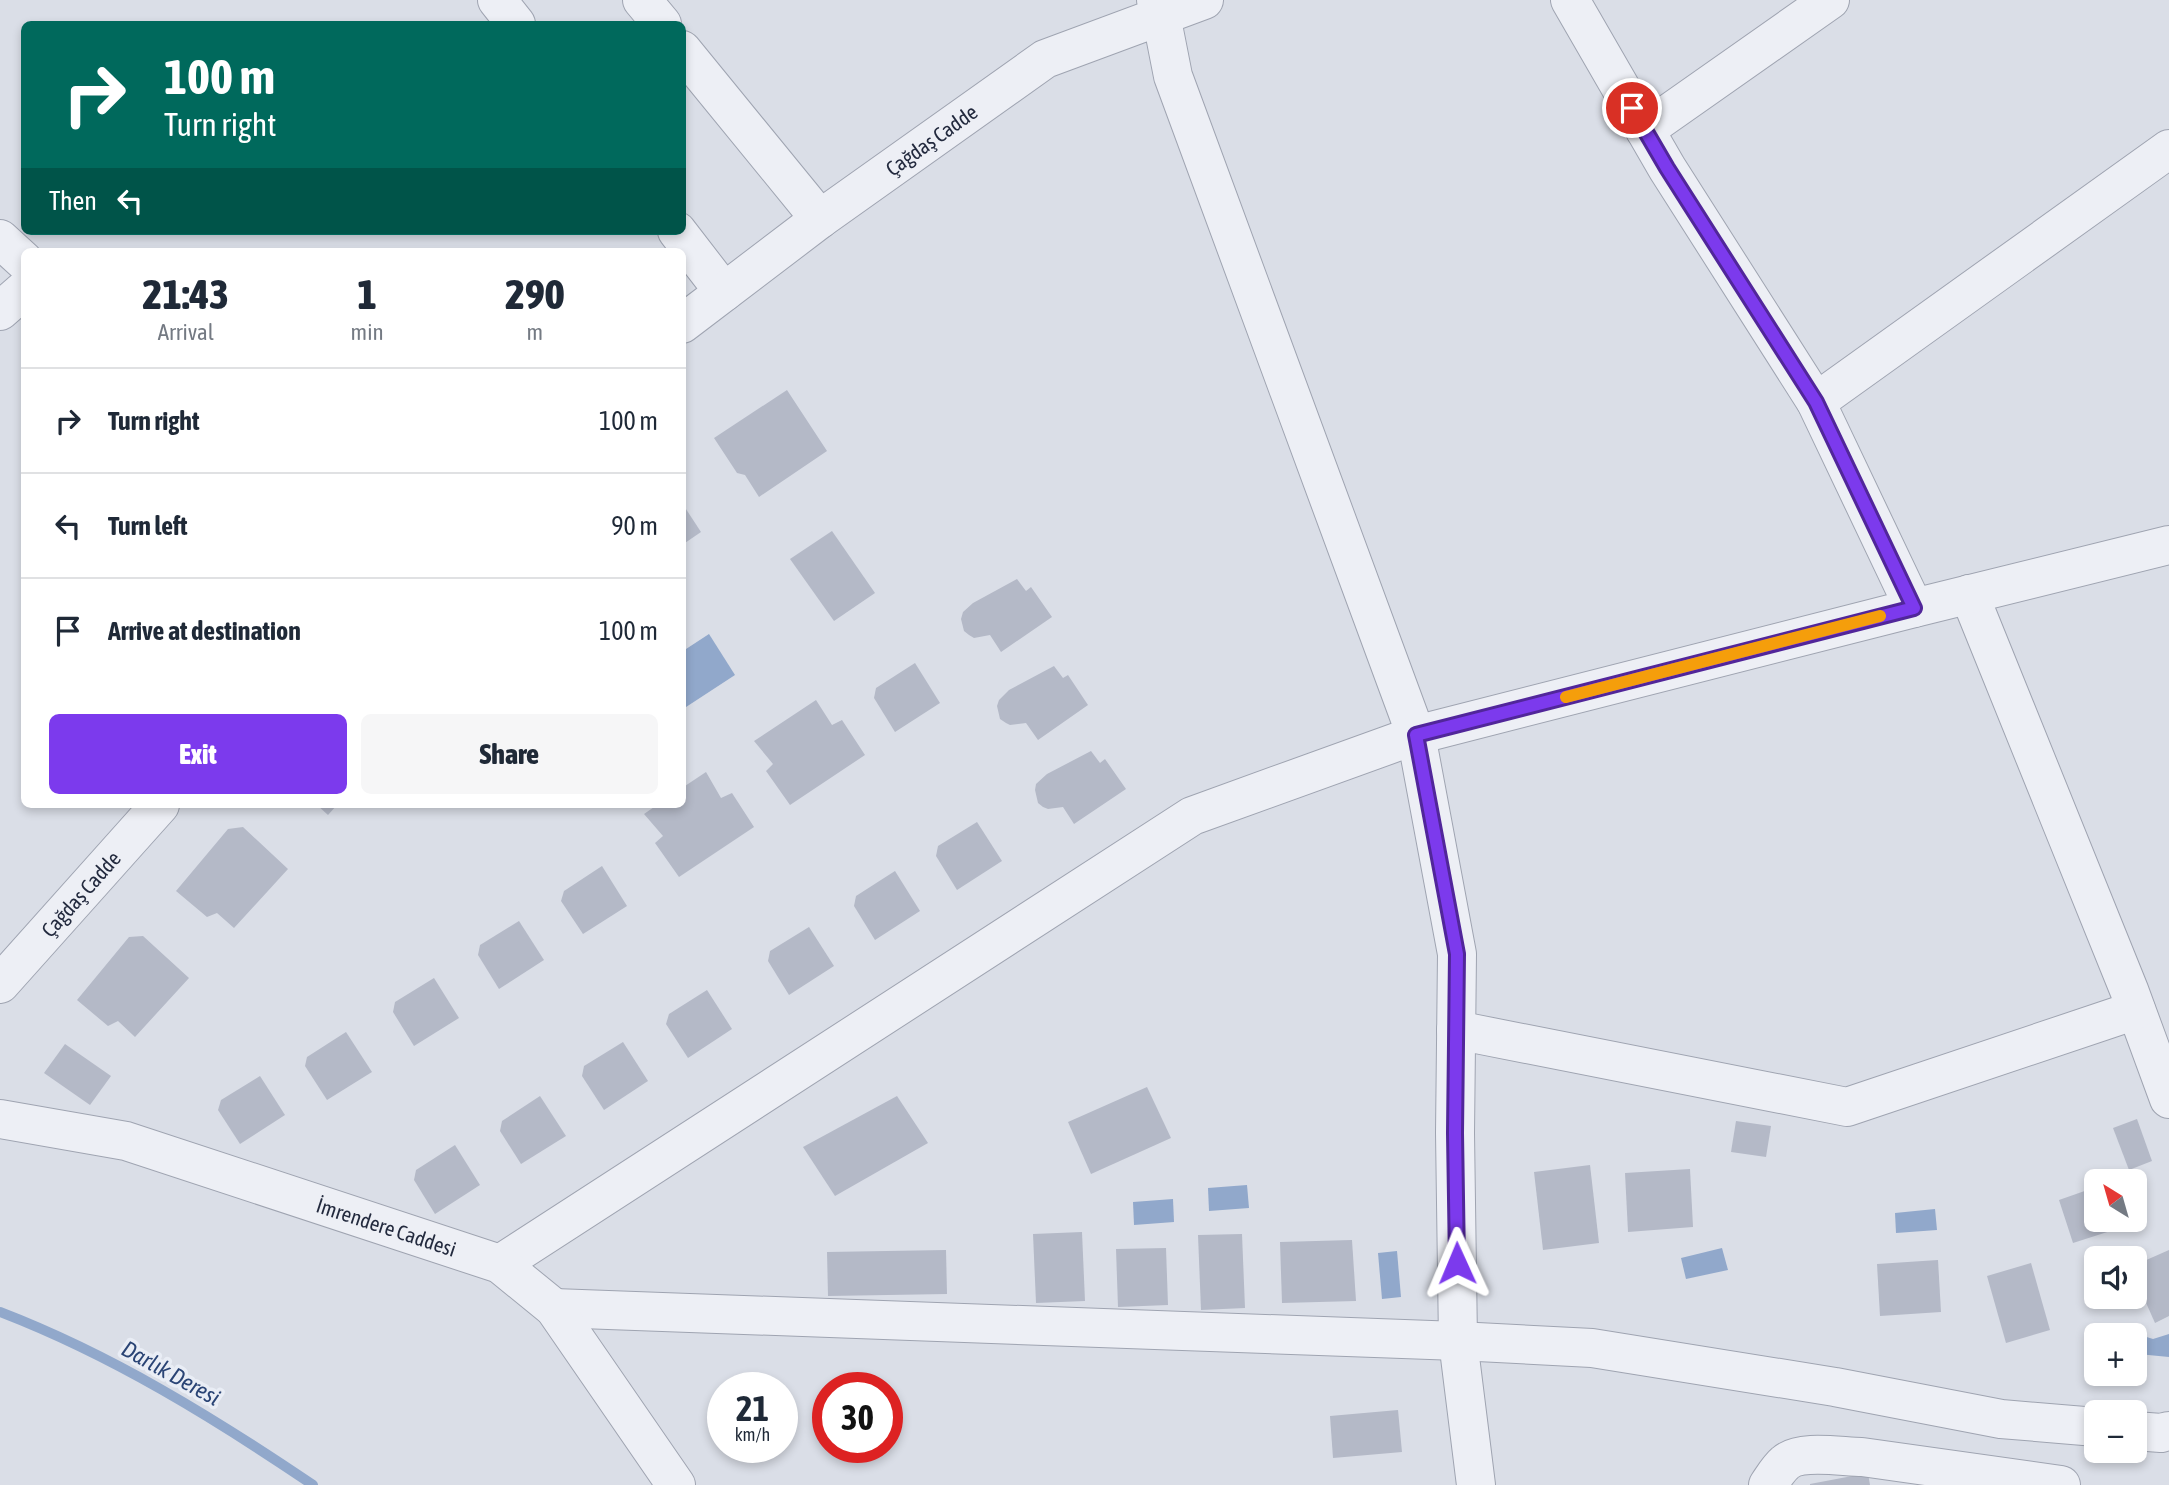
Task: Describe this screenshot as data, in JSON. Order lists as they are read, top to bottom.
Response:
{
  "streets": {
    "street": ["Çağdaş Cadde", "İmrendere Caddesi"]
  },
  "water": ["Darlık Deresi"],
  "north": "top left",
  "page": {
    "turn": ["100 m", "Turn right"],
    "then": "Then",
    "eta": [
      "21:43",
      "Arrival",
      "1",
      "min",
      "290",
      "m"
    ],
    "list": [
      {
        "name": "Turn right",
        "value": "100 m"
      },
      {
        "name": "Turn left",
        "value": "90 m"
      },
      {
        "name": "Arrive at destination",
        "value": "100 m"
      }
    ],
    "buttons": ["Exit", "Share"],
    "map_buttons": ["+", "−"],
    "speed": "21 km/h",
    "limit": "30"
  }
}
